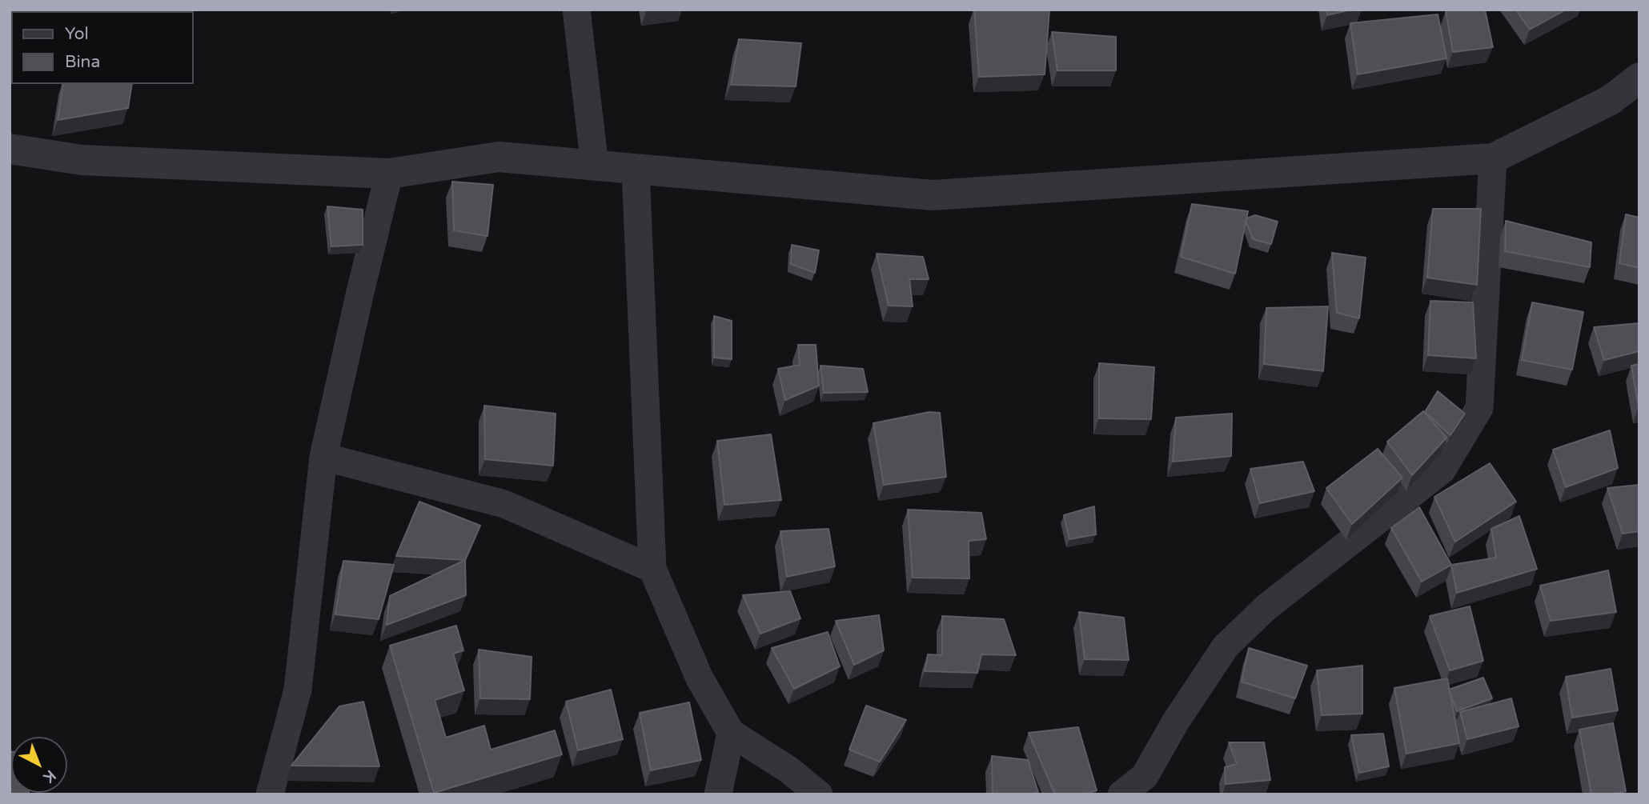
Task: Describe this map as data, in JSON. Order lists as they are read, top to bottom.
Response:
{
  "legend": ["Yol", "Bina"],
  "north": "bottom right"
}
